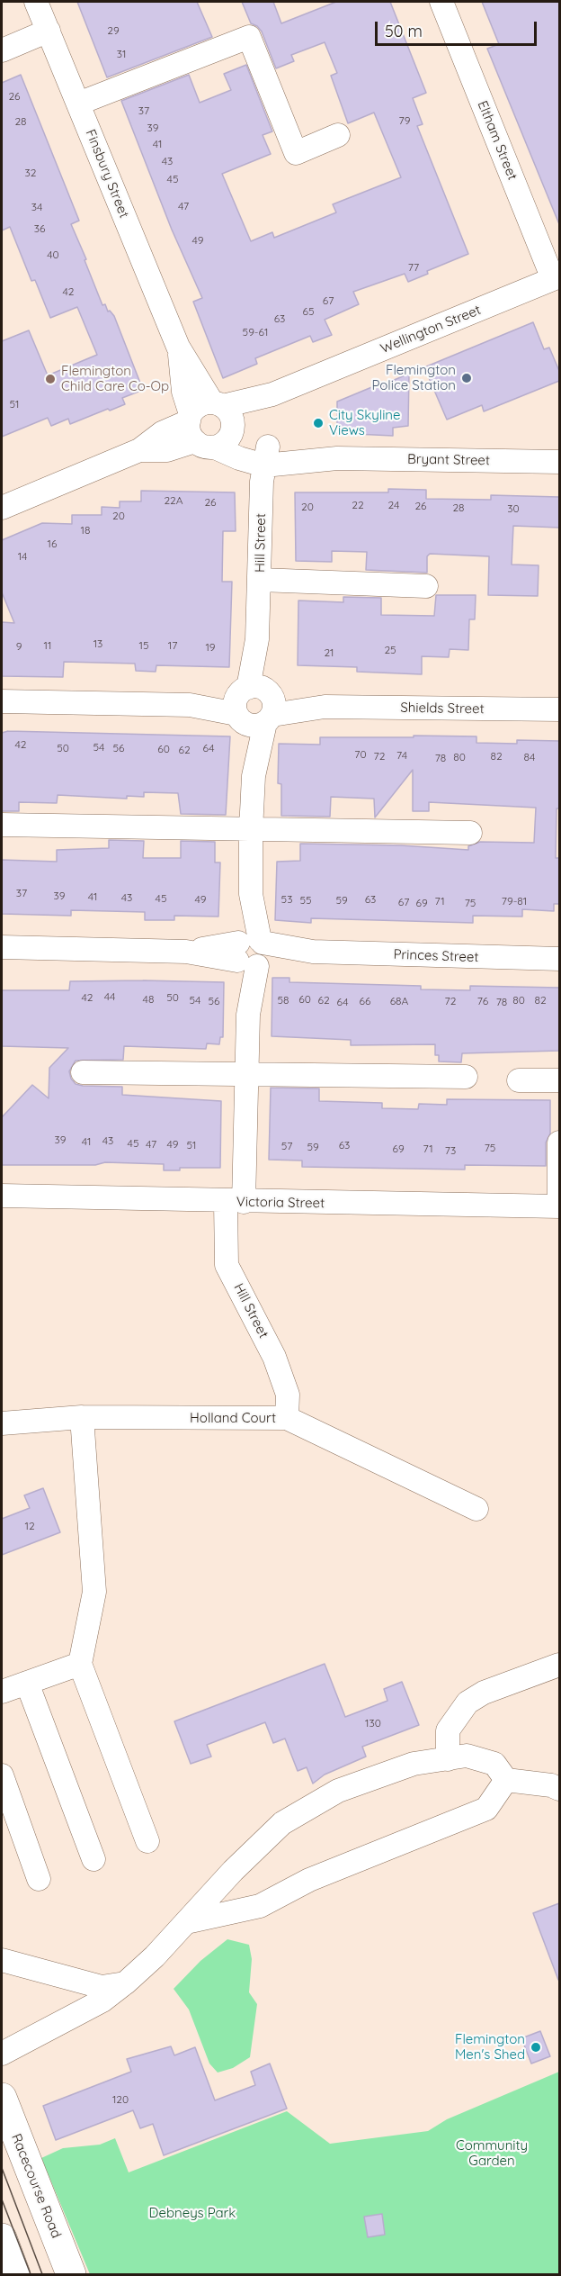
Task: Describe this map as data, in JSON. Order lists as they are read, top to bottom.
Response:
{
  "streets": {
    "highway": ["Racecourse Road"],
    "street": [
      "Eltham Street",
      "Finsbury Street",
      "Wellington Street",
      "Bryant Street",
      "Hill Street",
      "Shields Street",
      "Princes Street",
      "Victoria Street",
      "Holland Court"
    ]
  },
  "crossings": [
    ["Eltham Street", "Wellington Street"],
    ["Finsbury Street", "Wellington Street"],
    ["Finsbury Street", "Bryant Street"],
    ["Wellington Street", "Bryant Street"],
    ["Bryant Street", "Hill Street"],
    ["Hill Street", "Shields Street"],
    ["Hill Street", "Princes Street"],
    ["Hill Street", "Victoria Street"],
    ["Hill Street", "Holland Court"]
  ],
  "parks": ["Community Garden", "Debneys Park"],
  "places": [
    "Flemington Police Station",
    "Flemington Child Care Co-Op",
    "City Skyline Views",
    "Flemington Men's Shed"
  ],
  "house_numbers": [
    "29",
    "31",
    "26",
    "37",
    "79",
    "28",
    "39",
    "41",
    "43",
    "32",
    "45",
    "47",
    "34",
    "36",
    "49",
    "40",
    "77",
    "42",
    "67",
    "65",
    "63",
    "59-61",
    "51",
    "22A",
    "26",
    "22",
    "24",
    "26",
    "20",
    "28",
    "30",
    "20",
    "18",
    "16",
    "14",
    "13",
    "11",
    "15",
    "17",
    "9",
    "19",
    "25",
    "21",
    "42",
    "54",
    "50",
    "56",
    "64",
    "60",
    "62",
    "70",
    "74",
    "72",
    "82",
    "80",
    "84",
    "78",
    "37",
    "39",
    "41",
    "43",
    "45",
    "49",
    "53",
    "63",
    "55",
    "59",
    "71",
    "79-81",
    "67",
    "69",
    "75",
    "44",
    "42",
    "50",
    "48",
    "60",
    "54",
    "58",
    "62",
    "80",
    "82",
    "56",
    "66",
    "68A",
    "72",
    "76",
    "64",
    "78",
    "39",
    "43",
    "41",
    "45",
    "47",
    "49",
    "51",
    "63",
    "57",
    "59",
    "75",
    "69",
    "71",
    "73",
    "12",
    "130",
    "120"
  ],
  "scale_bar": "50 m"
}
